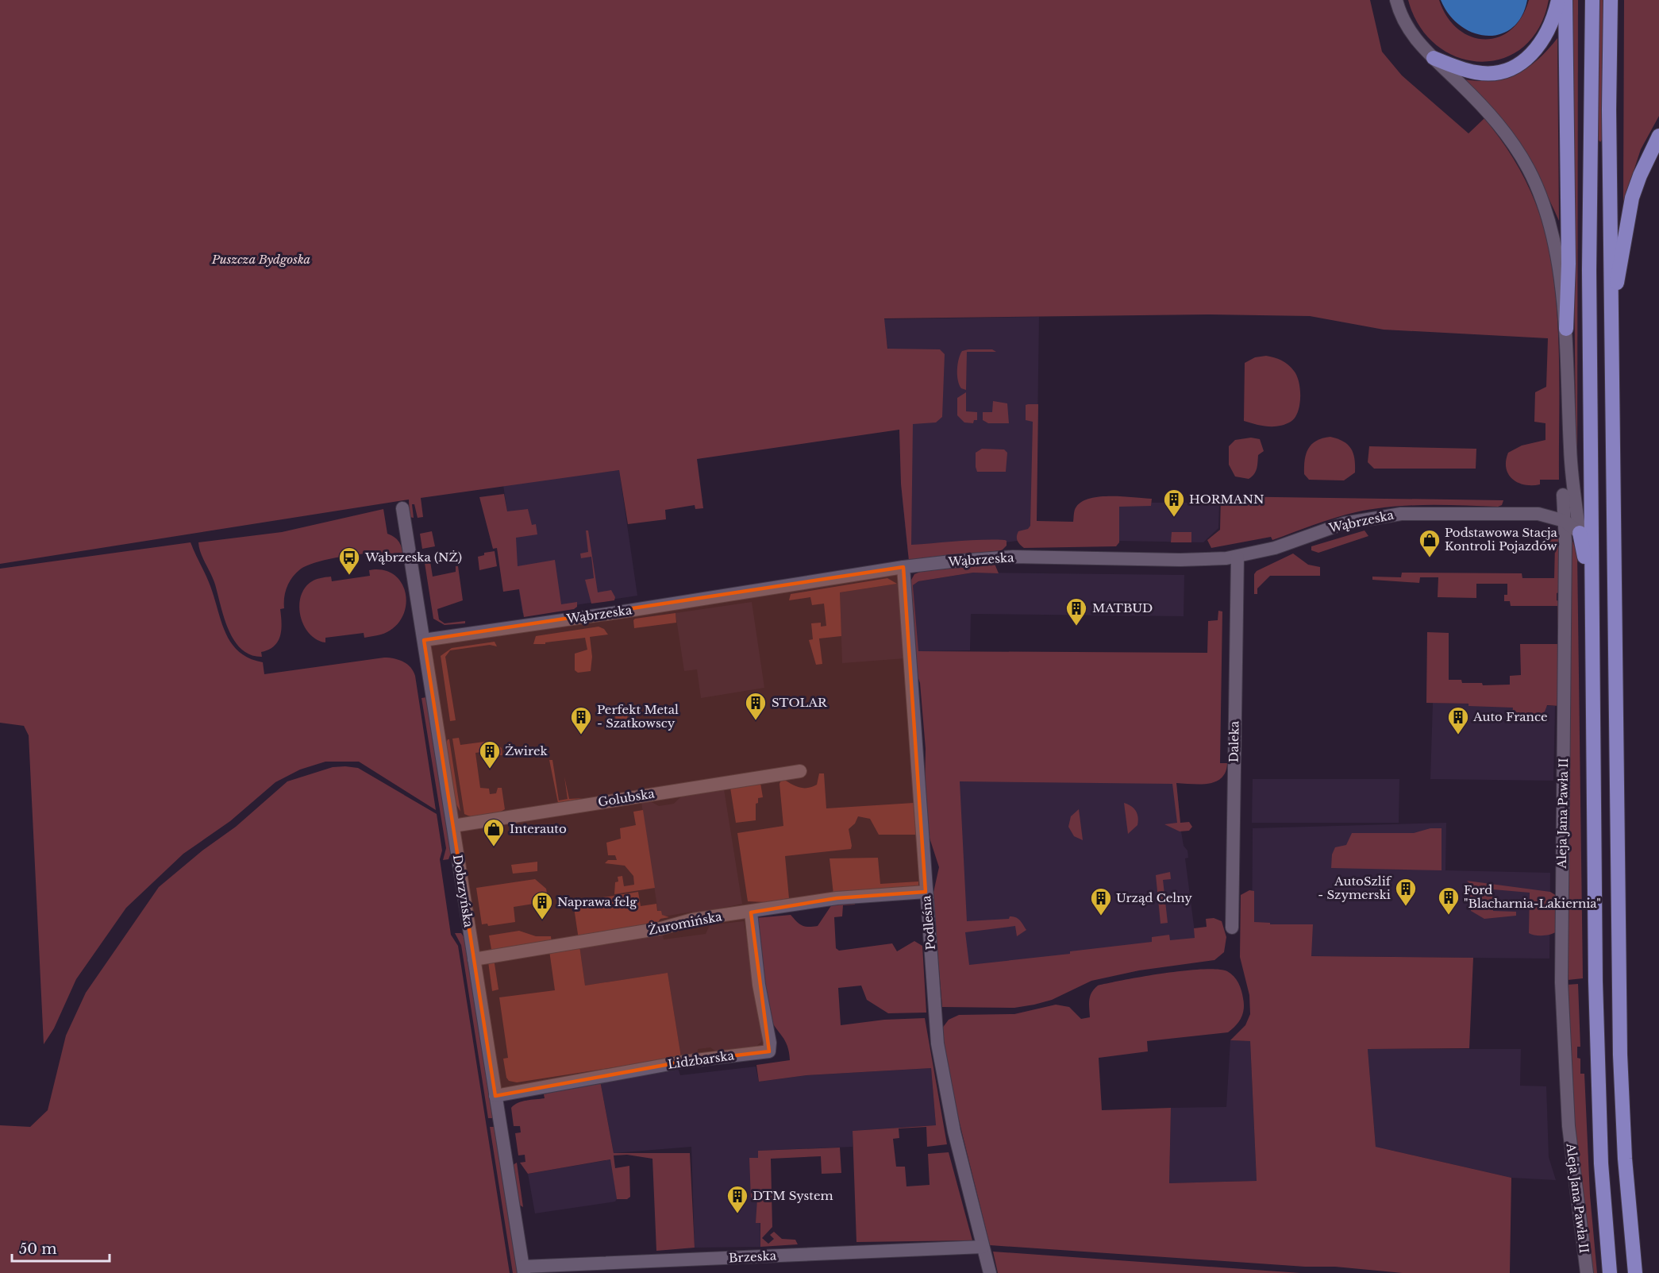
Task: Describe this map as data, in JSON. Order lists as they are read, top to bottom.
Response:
{
  "streets": {
    "main road": ["Aleja Jana Pawła II"],
    "street": [
      "Wąbrzeska",
      "Daleka",
      "Golubska",
      "Dobrzyńska",
      "Podleśna",
      "Żuromińska",
      "Lidzbarska",
      "Brzeska"
    ]
  },
  "crossings": [
    ["Wąbrzeska", "Daleka"],
    ["Wąbrzeska", "Aleja Jana Pawła II"],
    ["Wąbrzeska", "Dobrzyńska"],
    ["Wąbrzeska", "Podleśna"],
    ["Golubska", "Dobrzyńska"],
    ["Dobrzyńska", "Żuromińska"],
    ["Dobrzyńska", "Lidzbarska"],
    ["Dobrzyńska", "Brzeska"],
    ["Podleśna", "Żuromińska"],
    ["Podleśna", "Brzeska"],
    ["Żuromińska", "Lidzbarska"]
  ],
  "parks": ["Puszcza Bydgoska"],
  "places": {
    "building": [
      "HORMANN",
      "MATBUD",
      "STOLAR",
      "Perfekt Metal - Szatkowscy",
      "Auto France",
      "Żwirek",
      "AutoSzlif - Szymerski",
      "Ford \"Blacharnia-Lakiernia\"",
      "Urząd Celny",
      "Naprawa felg",
      "DTM System"
    ],
    "shop": ["Podstawowa Stacja Kontroli Pojazdów", "Interauto"],
    "bus stop": ["Wąbrzeska (NŻ)"]
  },
  "scale_bar": "50 m"
}
